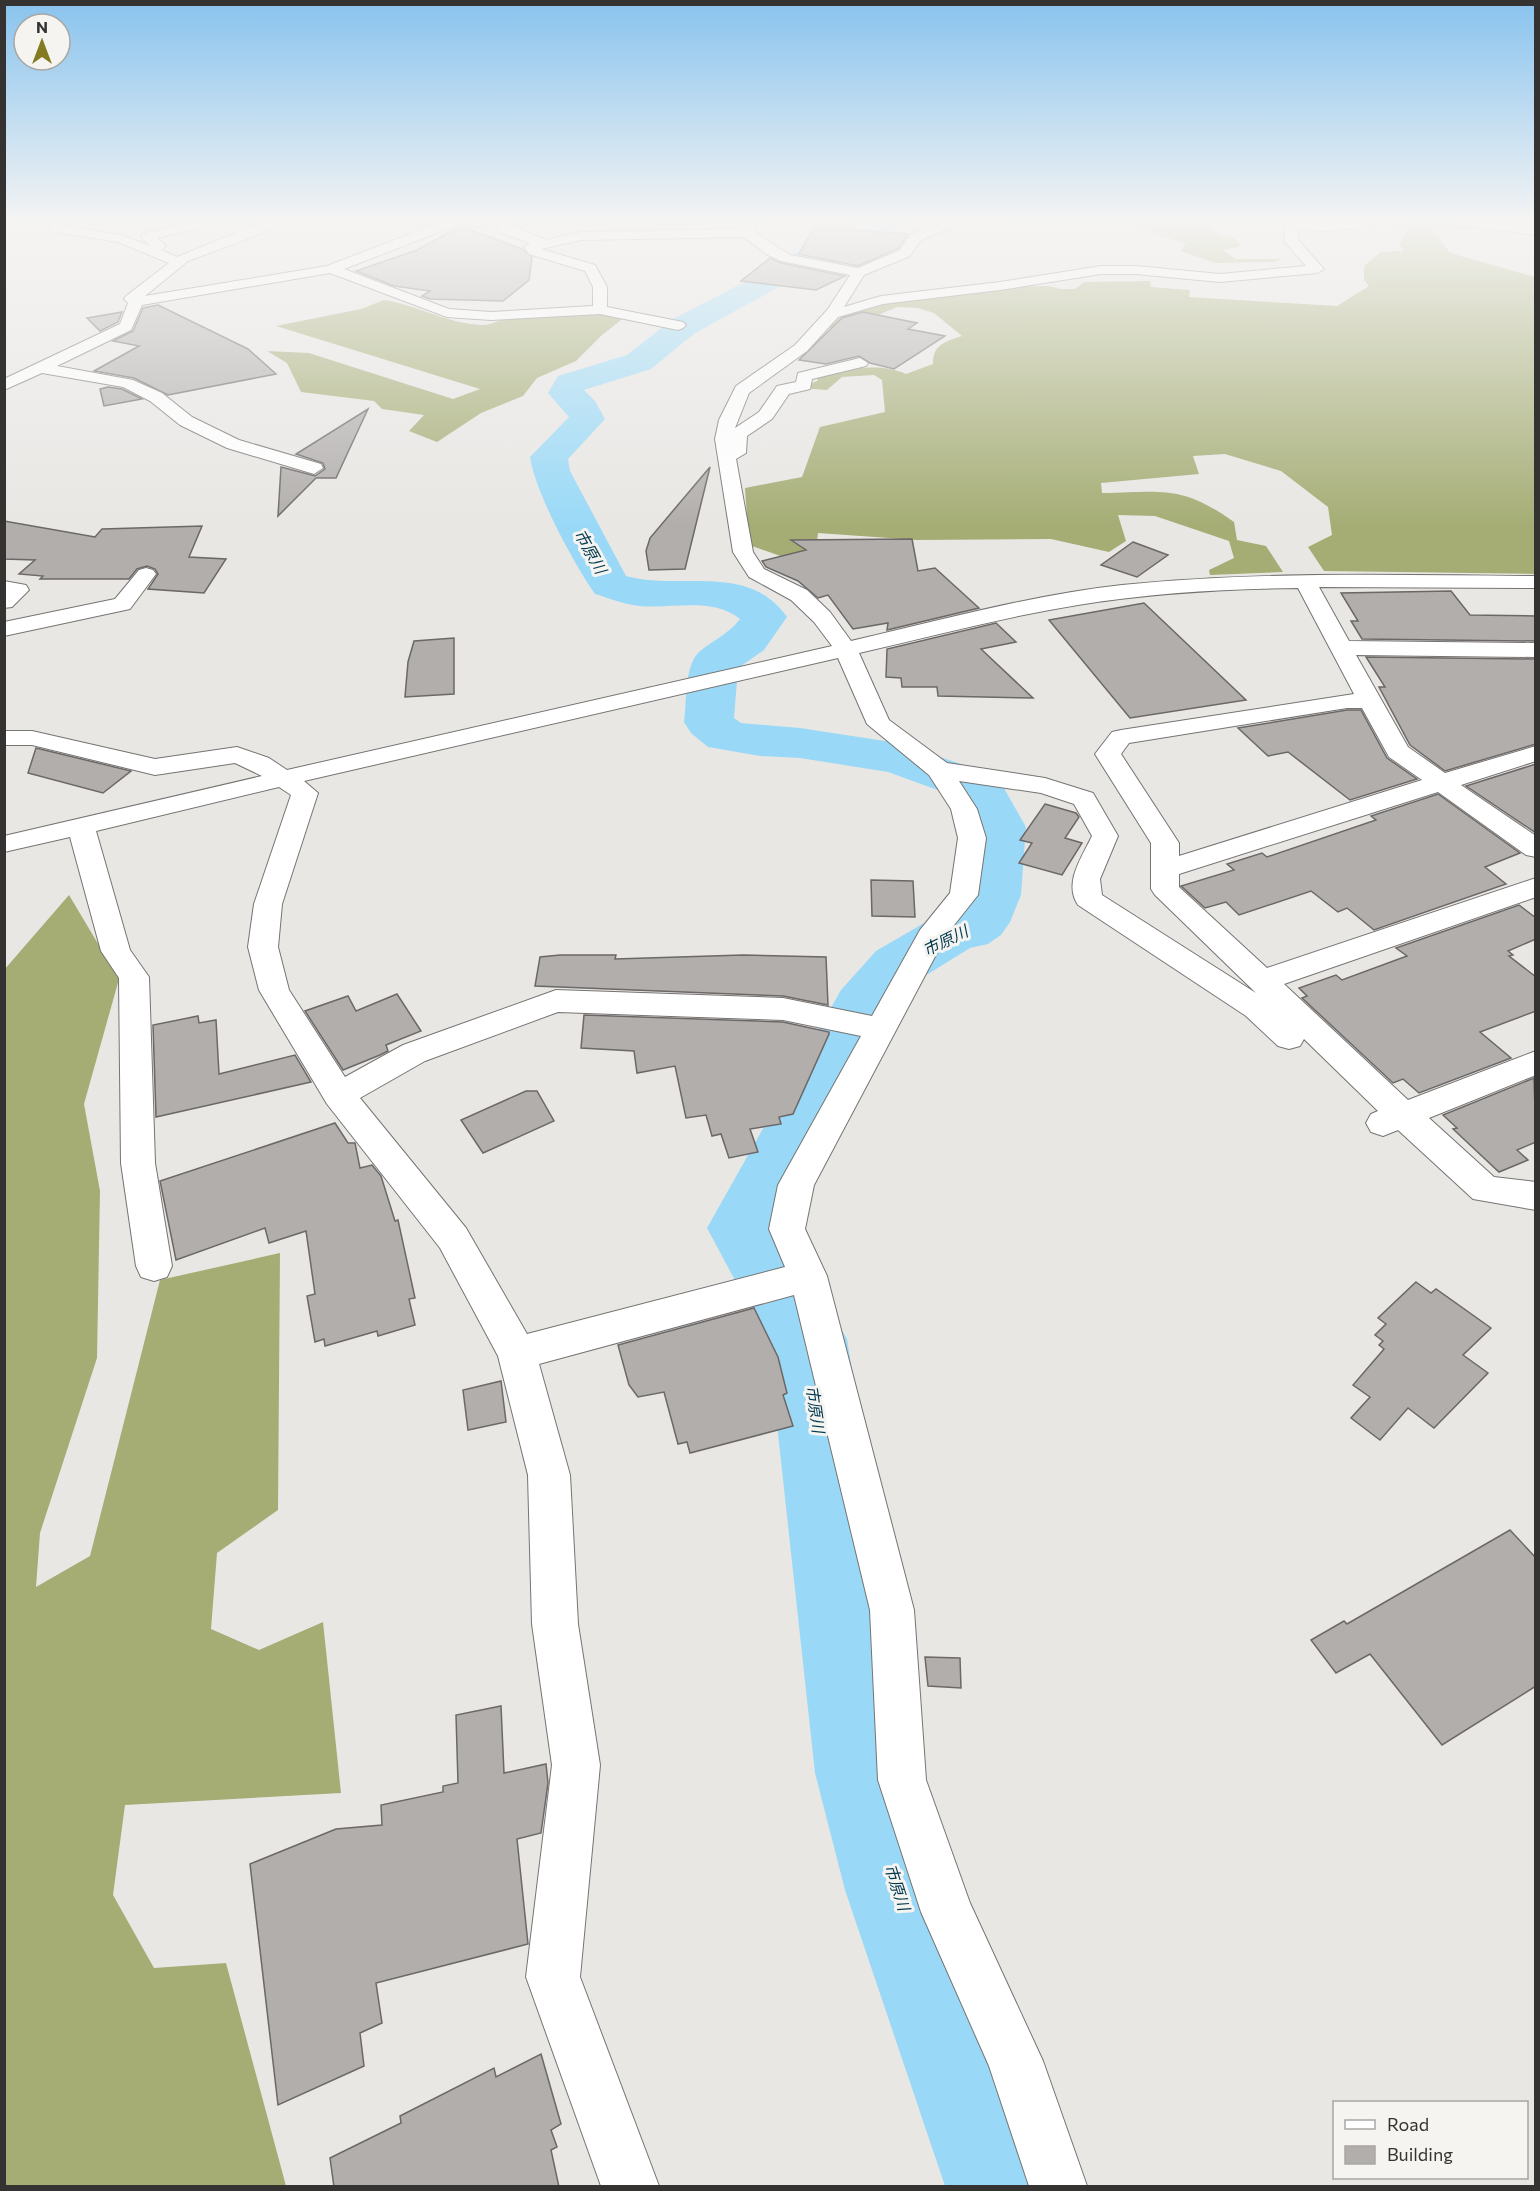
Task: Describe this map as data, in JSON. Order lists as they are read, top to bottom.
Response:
{
  "water": ["市原川"],
  "legend": ["Road", "Building"],
  "north": "top"
}
